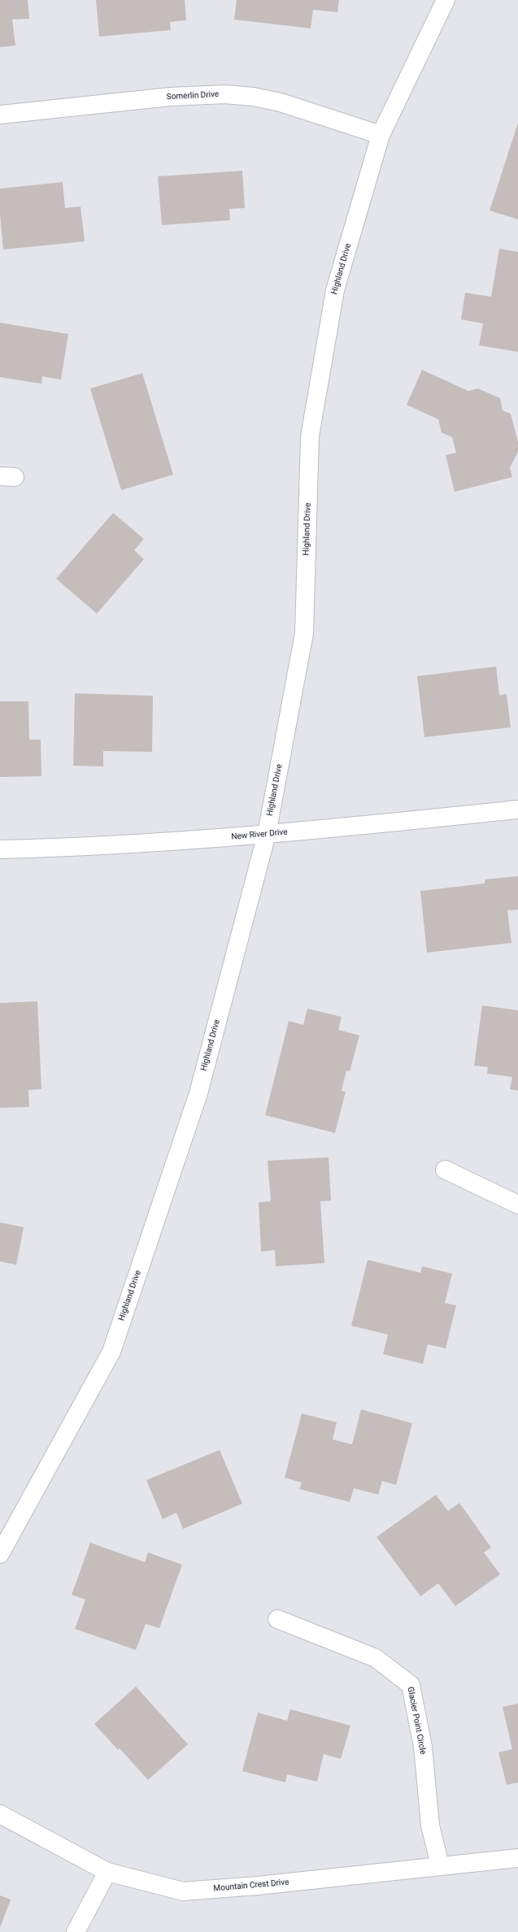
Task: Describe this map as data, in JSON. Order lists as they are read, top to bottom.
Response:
{
  "streets": {
    "street": [
      "Somerlin Drive",
      "Highland Drive",
      "New River Drive",
      "Glacier Point Circle",
      "Mountain Crest Drive"
    ]
  },
  "crossings": [
    ["Somerlin Drive", "Highland Drive"],
    ["Highland Drive", "New River Drive"],
    ["Glacier Point Circle", "Mountain Crest Drive"]
  ]
}
